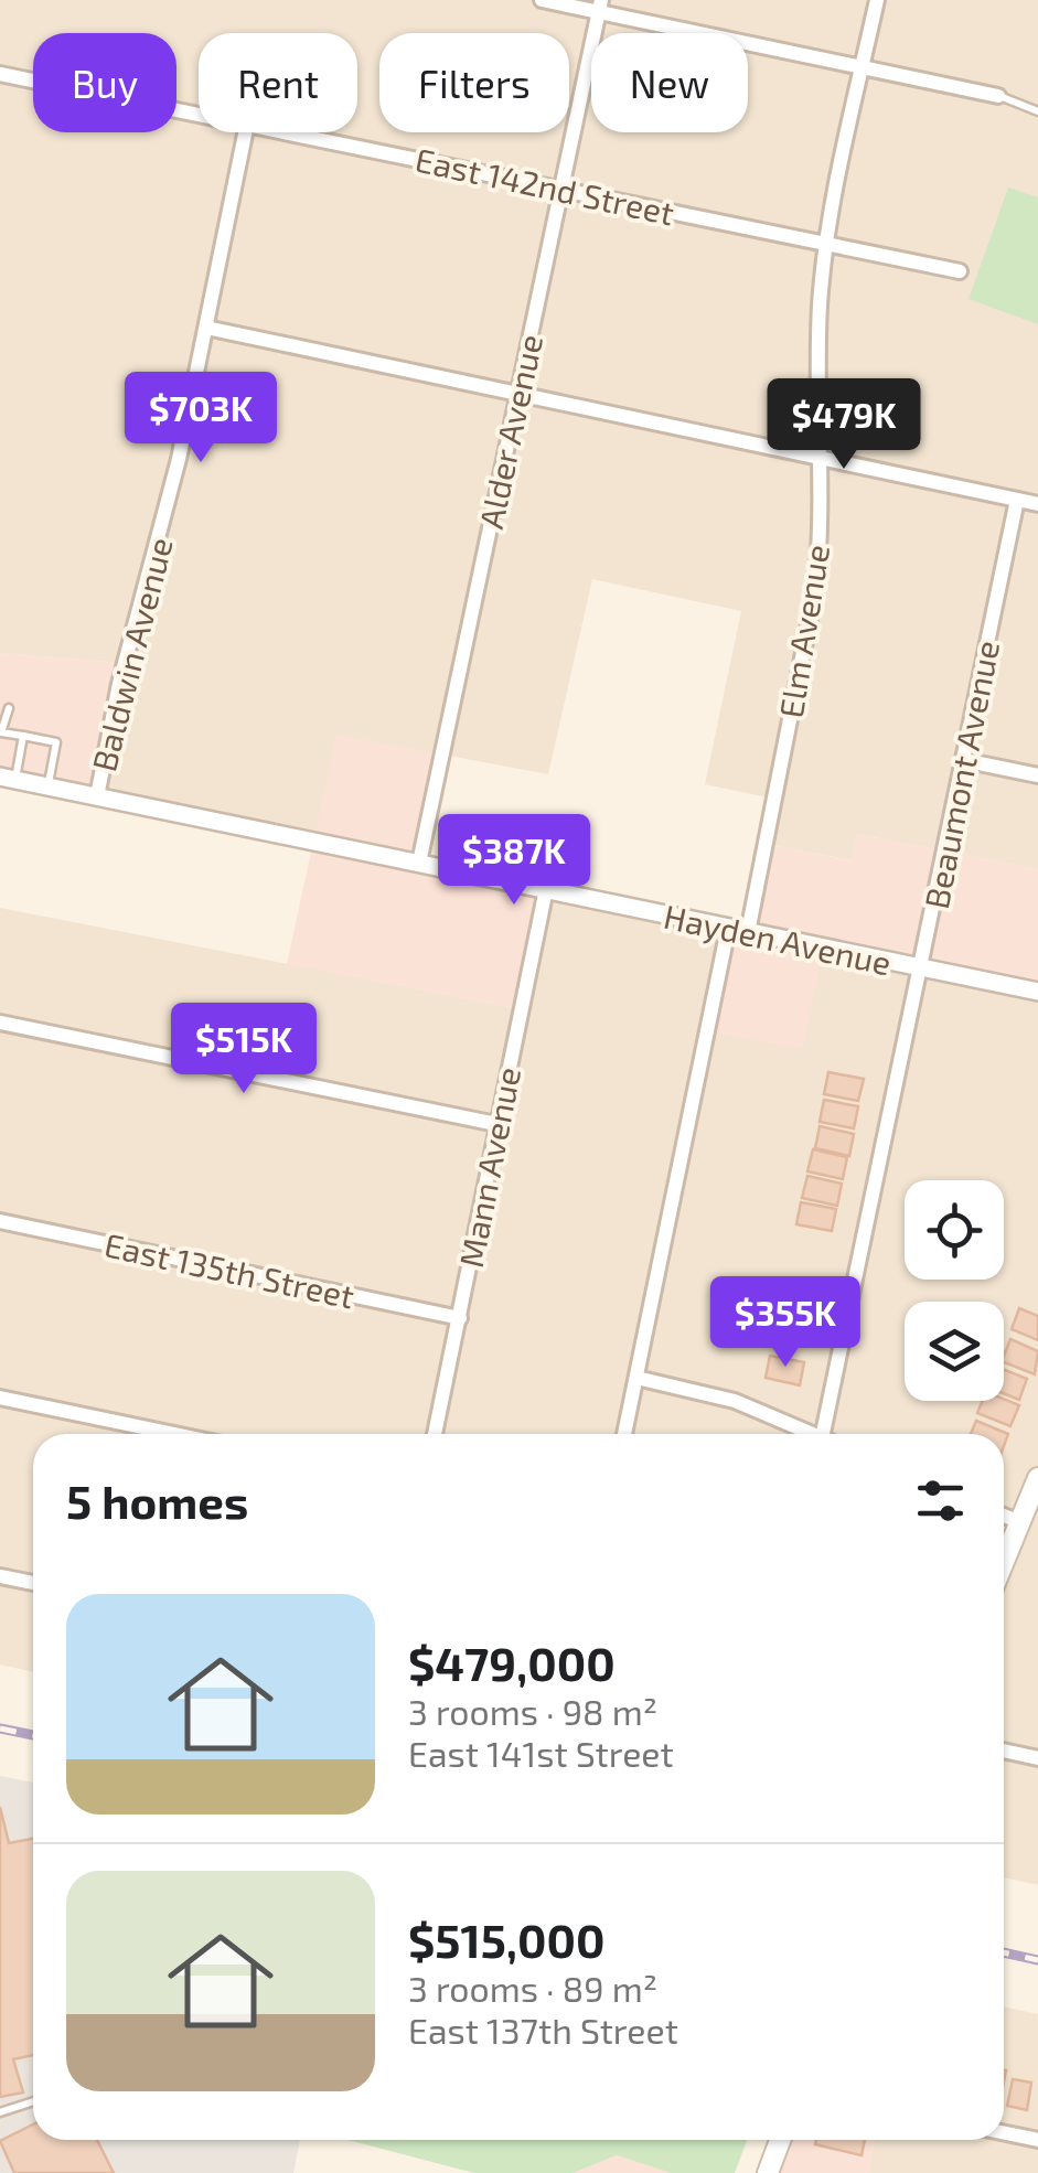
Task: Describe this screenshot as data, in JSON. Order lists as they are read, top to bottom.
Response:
{
  "streets": {
    "street": [
      "East 142nd Street",
      "Alder Avenue",
      "Elm Avenue",
      "Baldwin Avenue",
      "Beaumont Avenue",
      "Hayden Avenue",
      "Mann Avenue",
      "East 135th Street"
    ]
  },
  "crossings": [
    ["East 142nd Street", "Alder Avenue"],
    ["East 142nd Street", "Elm Avenue"],
    ["Alder Avenue", "Hayden Avenue"],
    ["Elm Avenue", "Hayden Avenue"],
    ["Baldwin Avenue", "Hayden Avenue"],
    ["Beaumont Avenue", "Hayden Avenue"],
    ["Hayden Avenue", "Mann Avenue"],
    ["Mann Avenue", "East 135th Street"]
  ],
  "page": {
    "chip": [
      "Buy",
      "Rent",
      "Filters",
      "New"
    ],
    "price": [
      "$703K",
      "$479K",
      "$387K",
      "$515K",
      "$355K"
    ],
    "heading": "5 homes",
    "list": [
      {
        "name": "$479,000",
        "note": "3 rooms · 98 m² · East 141st Street"
      },
      {
        "name": "$515,000",
        "note": "3 rooms · 89 m² · East 137th Street"
      }
    ]
  }
}
